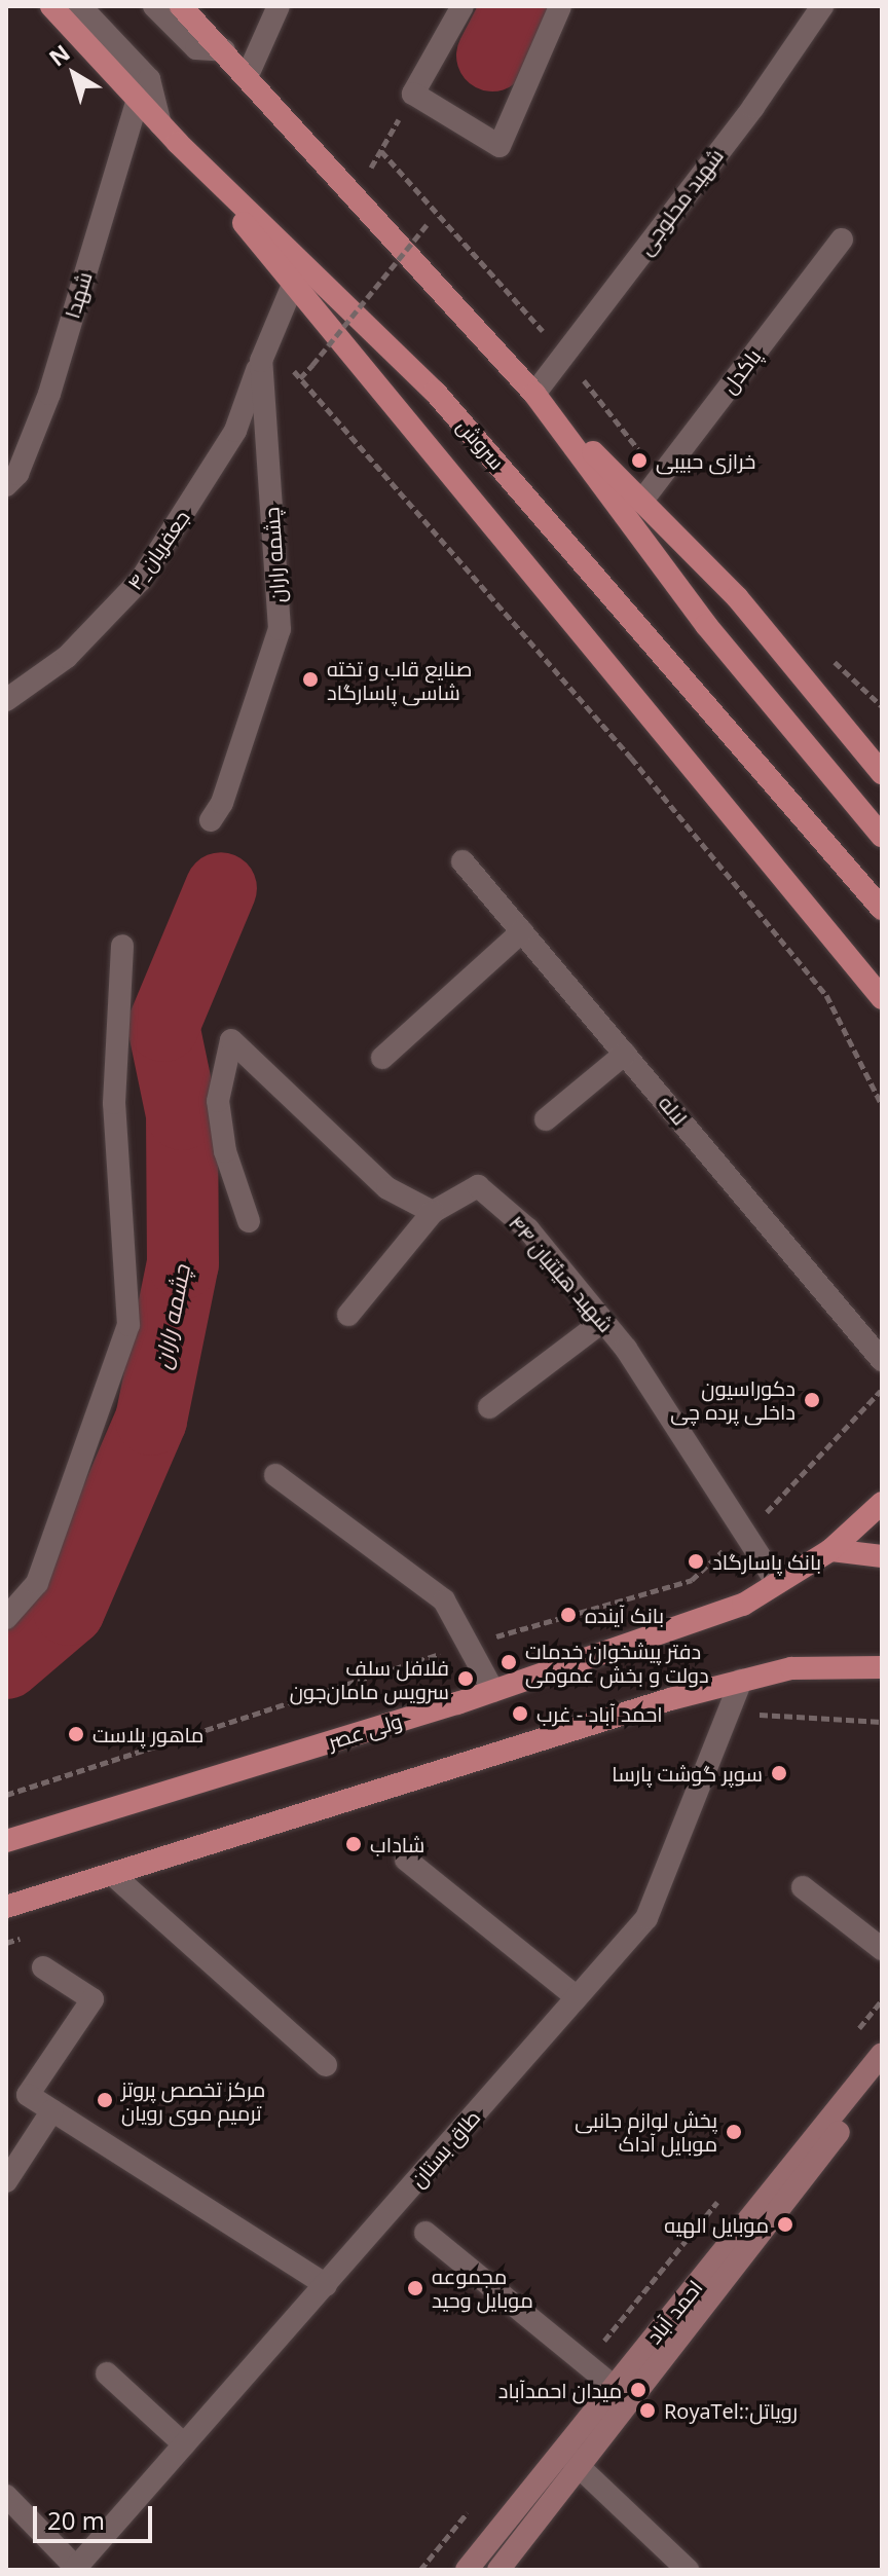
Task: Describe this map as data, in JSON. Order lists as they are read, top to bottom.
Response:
{
  "streets": {
    "main road": ["سروش", "ولی عصر", "احمد آباد"],
    "street": [
      "شهید محلوجی",
      "شهدا",
      "پاکدل",
      "۴_جعفریان",
      "چشمه راران",
      "لاله",
      "شهید هیئتیان ۴۴",
      "طاق بستان"
    ]
  },
  "crossings": [
    ["شهدا", "سروش"],
    ["۴_جعفریان", "چشمه راران"],
    ["شهید هیئتیان ۴۴", "ولی عصر"]
  ],
  "water": ["چشمه راران"],
  "places": [
    "خرازی حبیبی",
    "صنایع قاب و تخته شاسی پاسارگاد",
    "دکوراسیون داخلی پرده چی",
    "بانک پاسارگاد",
    "بانک آینده",
    "دفتر پیشخوان خدمات دولت و بخش عمومی",
    "فلافل سلف سرویس مامان‌جون",
    "احمد آباد - غرب",
    "ماهور پلاست",
    "سوپر گوشت پارسا",
    "شاداب",
    "مرکز تخصص پروتز ترمیم موی رویان",
    "پخش لوازم جانبی موبایل آداک",
    "موبایل الهیه",
    "مجموعه موبایل وحید",
    "میدان احمدآباد",
    "RoyaTel::رویاتل"
  ],
  "scale_bar": "20 m",
  "north": "top left"
}
